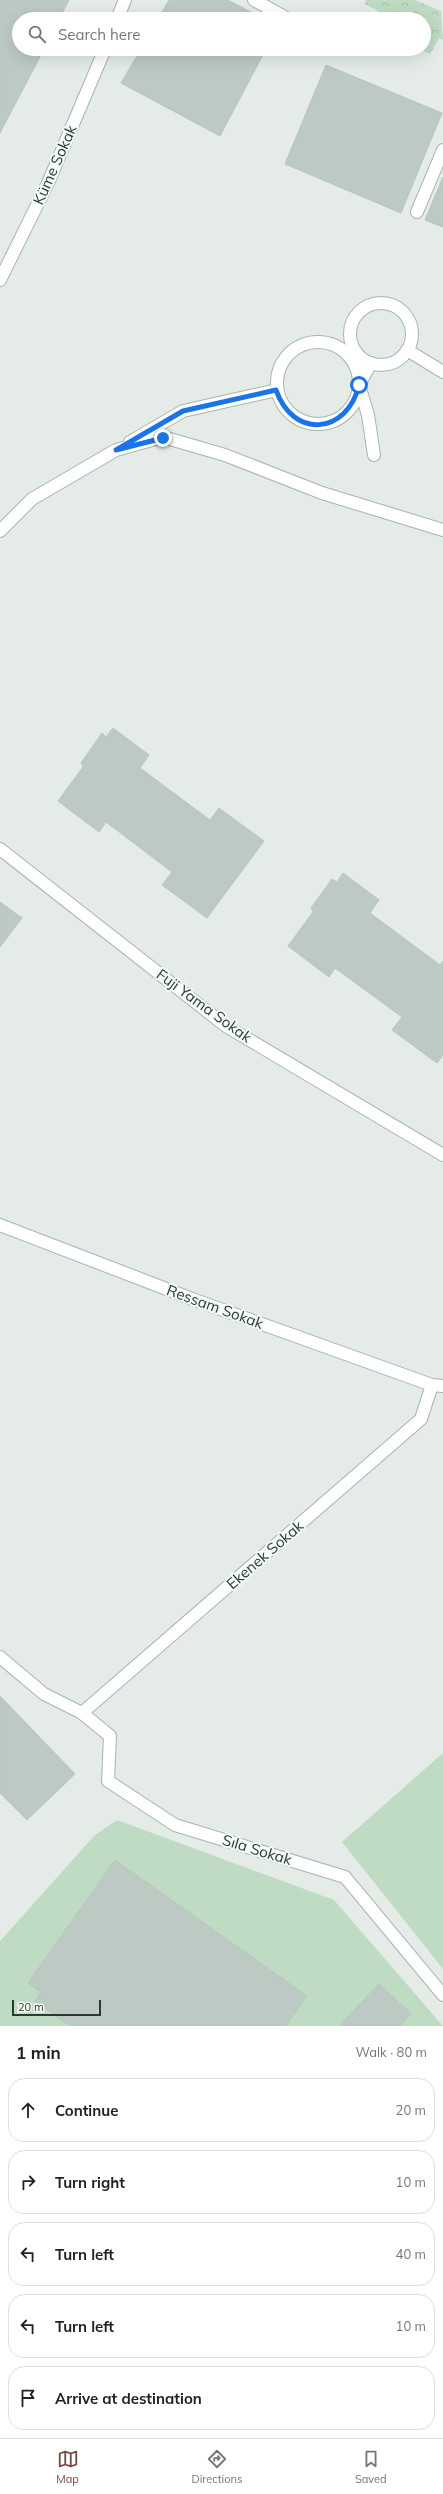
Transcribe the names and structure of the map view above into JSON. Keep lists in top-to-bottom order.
{
  "streets": {
    "street": [
      "Küme Sokak",
      "Fuji Yama Sokak",
      "Ressam Sokak",
      "Ekenek Sokak",
      "Sıla Sokak"
    ]
  },
  "crossings": [
    ["Ressam Sokak", "Ekenek Sokak"],
    ["Ekenek Sokak", "Sıla Sokak"]
  ],
  "scale_bar": "20 m",
  "page": {
    "search": "Search here",
    "scale": "20 m",
    "heading": ["1 min", "Walk · 80 m"],
    "list": [
      ["Continue", "20 m"],
      ["Turn right", "10 m"],
      ["Turn left", "40 m"],
      ["Turn left", "10 m"],
      "Arrive at destination"
    ],
    "nav": ["Map", "Directions", "Saved"]
  }
}
